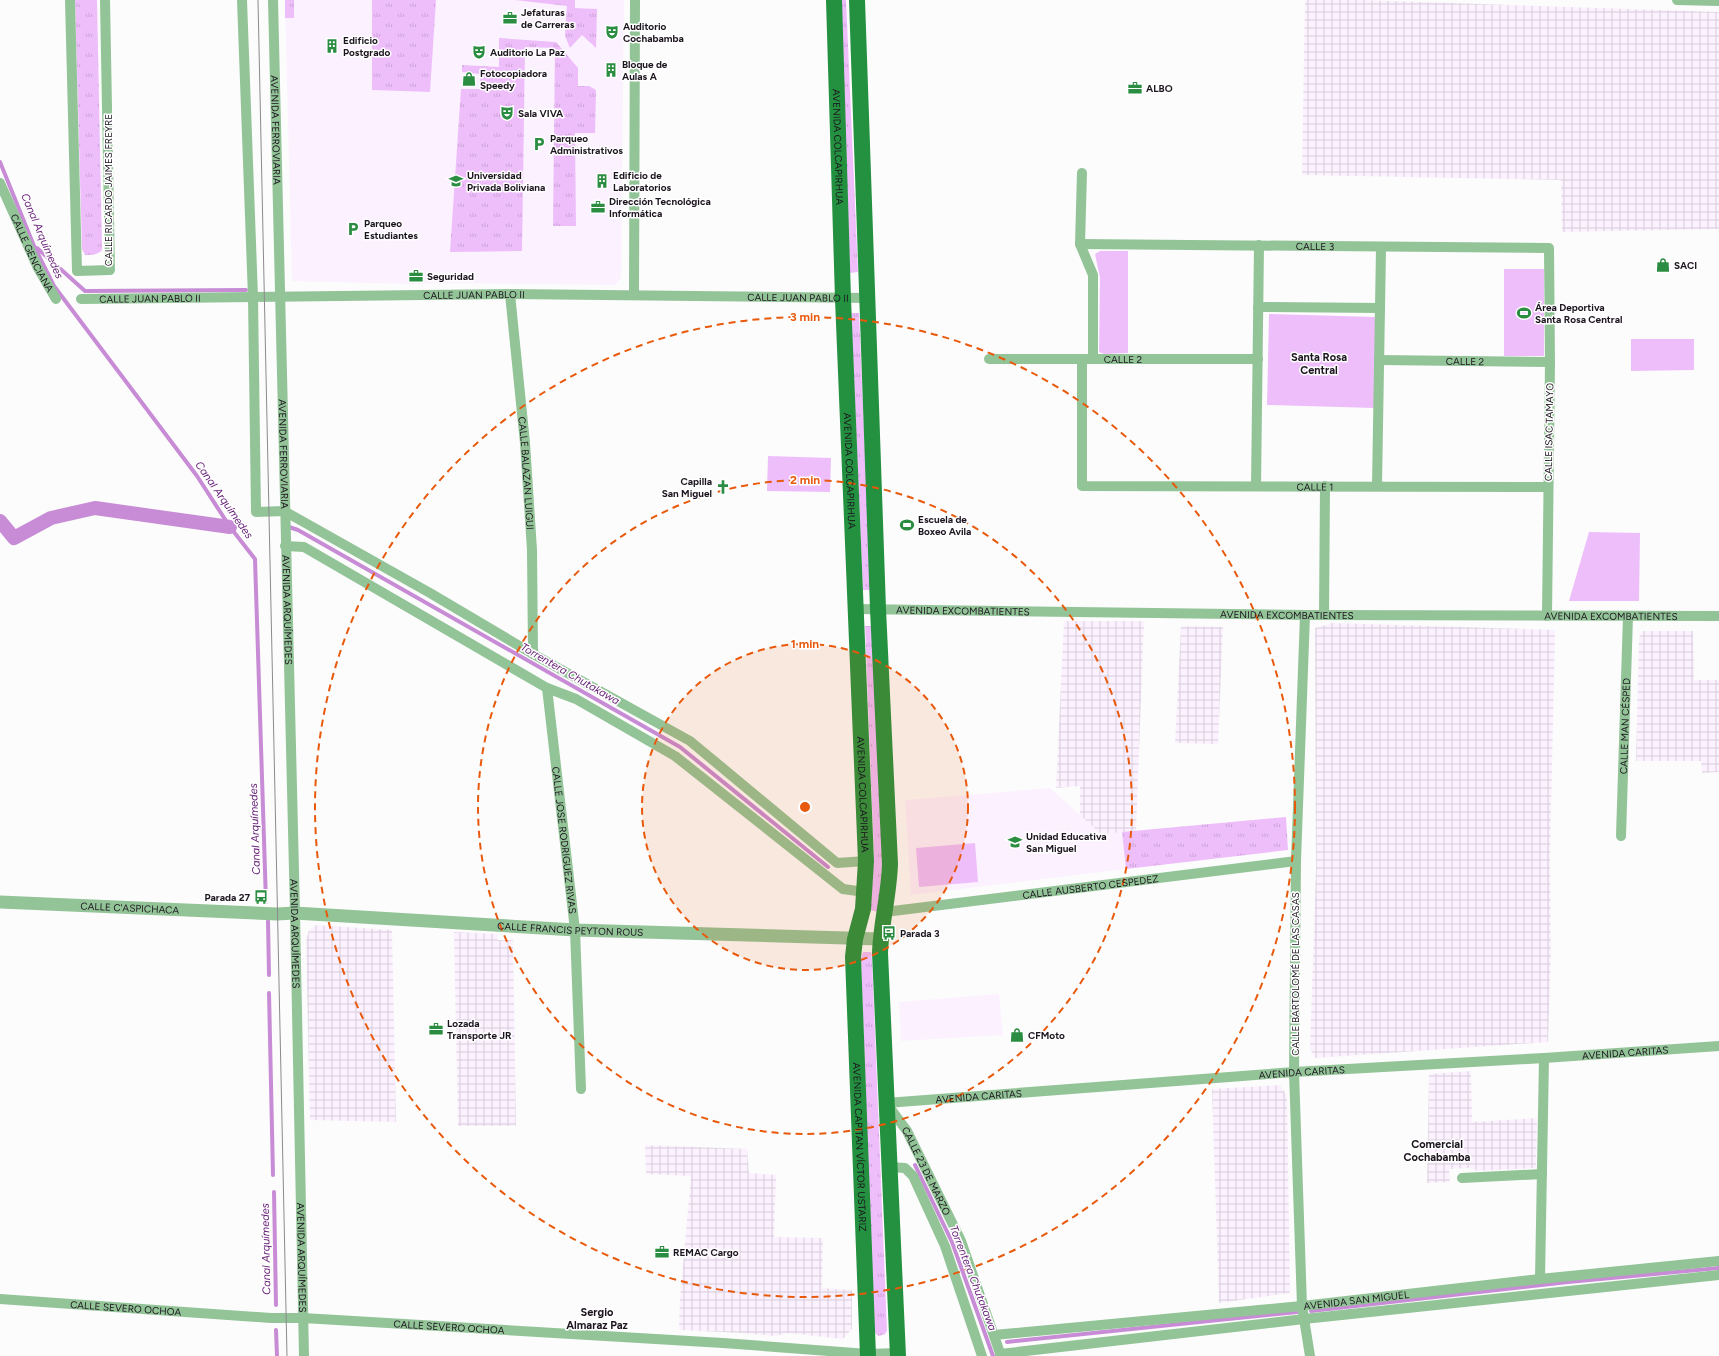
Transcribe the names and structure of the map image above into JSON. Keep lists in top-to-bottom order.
{
  "streets": {
    "main road": ["AVENIDA COLCAPIRHUA", "AVENIDA CAPITAN VÍCTOR USTARIZ"],
    "street": [
      "AVENIDA FERROVIARIA",
      "CALLE RICARDO JAIMES FREYRE",
      "CALLE 3",
      "CALLE GENCIANA",
      "CALLE JUAN PABLO II",
      "CALLE 2",
      "CALLE ISAC TAMAYO",
      "CALLE BALAZAN LUIGUI",
      "CALLE 1",
      "AVENIDA ARQUÍMEDES",
      "AVENIDA EXCOMBATIENTES",
      "CALLE MAN CÉSPED",
      "CALLE JOSE RODRIGUEZ RIVAS",
      "CALLE AUSBERTO CESPEDEZ",
      "CALLE C'ASPICHACA",
      "CALLE FRANCIS PEYTON ROUS",
      "CALLE BARTOLOMÉ DE LAS CASAS",
      "AVENIDA CARITAS",
      "CALLE 23 DE MARZO",
      "AVENIDA SAN MIGUEL",
      "CALLE SEVERO OCHOA"
    ]
  },
  "crossings": [
    ["AVENIDA FERROVIARIA", "CALLE JUAN PABLO II"],
    ["AVENIDA FERROVIARIA", "AVENIDA ARQUÍMEDES"],
    ["AVENIDA COLCAPIRHUA", "CALLE JUAN PABLO II"],
    ["AVENIDA COLCAPIRHUA", "AVENIDA EXCOMBATIENTES"],
    ["AVENIDA COLCAPIRHUA", "CALLE FRANCIS PEYTON ROUS"],
    ["AVENIDA COLCAPIRHUA", "AVENIDA CAPITAN VÍCTOR USTARIZ"],
    ["CALLE 3", "CALLE ISAC TAMAYO"],
    ["CALLE JUAN PABLO II", "CALLE BALAZAN LUIGUI"],
    ["CALLE 2", "CALLE ISAC TAMAYO"],
    ["CALLE 2", "CALLE 1"],
    ["CALLE ISAC TAMAYO", "CALLE 1"],
    ["CALLE ISAC TAMAYO", "AVENIDA EXCOMBATIENTES"],
    ["AVENIDA ARQUÍMEDES", "CALLE FRANCIS PEYTON ROUS"],
    ["AVENIDA ARQUÍMEDES", "CALLE SEVERO OCHOA"],
    ["AVENIDA EXCOMBATIENTES", "CALLE MAN CÉSPED"],
    ["AVENIDA EXCOMBATIENTES", "CALLE BARTOLOMÉ DE LAS CASAS"],
    ["CALLE JOSE RODRIGUEZ RIVAS", "CALLE FRANCIS PEYTON ROUS"],
    ["CALLE AUSBERTO CESPEDEZ", "CALLE BARTOLOMÉ DE LAS CASAS"],
    ["CALLE C'ASPICHACA", "CALLE FRANCIS PEYTON ROUS"],
    ["CALLE FRANCIS PEYTON ROUS", "AVENIDA CAPITAN VÍCTOR USTARIZ"],
    ["CALLE BARTOLOMÉ DE LAS CASAS", "AVENIDA CARITAS"],
    ["CALLE BARTOLOMÉ DE LAS CASAS", "AVENIDA SAN MIGUEL"],
    ["AVENIDA CARITAS", "CALLE 23 DE MARZO"],
    ["AVENIDA CAPITAN VÍCTOR USTARIZ", "CALLE SEVERO OCHOA"],
    ["CALLE 23 DE MARZO", "AVENIDA SAN MIGUEL"]
  ],
  "districts": ["Santa Rosa Central", "Comercial Cochabamba", "Sergio Almaraz Paz"],
  "water": ["Canal Arquímedes", "Torrentera Chutakawa"],
  "places": {
    "office": [
      "Jefaturas de Carreras",
      "ALBO",
      "Dirección Tecnológica Informática",
      "Seguridad",
      "Lozada Transporte JR",
      "REMAC Cargo"
    ],
    "theatre": ["Auditorio Cochabamba", "Auditorio La Paz", "Sala VIVA"],
    "building": ["Edificio Postgrado", "Bloque de Aulas A", "Edificio de Laboratorios"],
    "shop": ["Fotocopiadora Speedy", "SACI", "CFMoto"],
    "parking": ["Parqueo Administrativos", "Parqueo Estudiantes"],
    "school or university": ["Universidad Privada Boliviana", "Unidad Educativa San Miguel"],
    "sports": ["Área Deportiva Santa Rosa Central", "Escuela de Boxeo Avila"],
    "church": ["Capilla San Miguel"],
    "bus stop": ["Parada 27", "Parada 3"]
  },
  "rings": ["3 min", "2 min", "1 min"]
}
